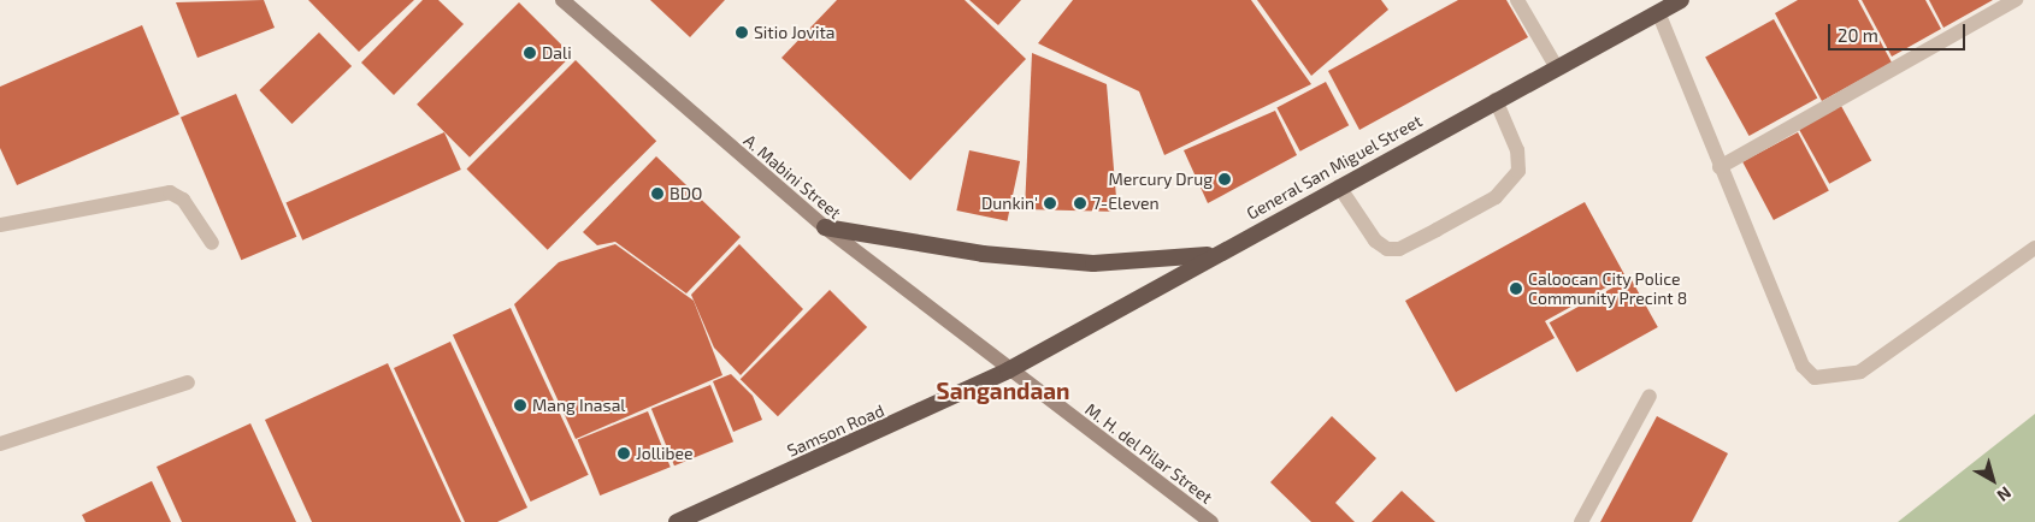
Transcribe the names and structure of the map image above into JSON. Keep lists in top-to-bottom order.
{
  "streets": {
    "highway": ["General San Miguel Street", "Samson Road"],
    "main road": ["A. Mabini Street", "M. H. del Pilar Street"]
  },
  "crossings": [
    ["General San Miguel Street", "A. Mabini Street"],
    ["General San Miguel Street", "Samson Road"],
    ["General San Miguel Street", "M. H. del Pilar Street"],
    ["A. Mabini Street", "Samson Road"],
    ["A. Mabini Street", "M. H. del Pilar Street"],
    ["Samson Road", "M. H. del Pilar Street"]
  ],
  "districts": ["Sangandaan"],
  "places": [
    "Sitio Jovita",
    "Dali",
    "Mercury Drug",
    "BDO",
    "Dunkin'",
    "7-Eleven",
    "Caloocan City Police Community Precint 8",
    "Mang Inasal",
    "Jollibee"
  ],
  "scale_bar": "20 m",
  "north": "bottom right"
}
